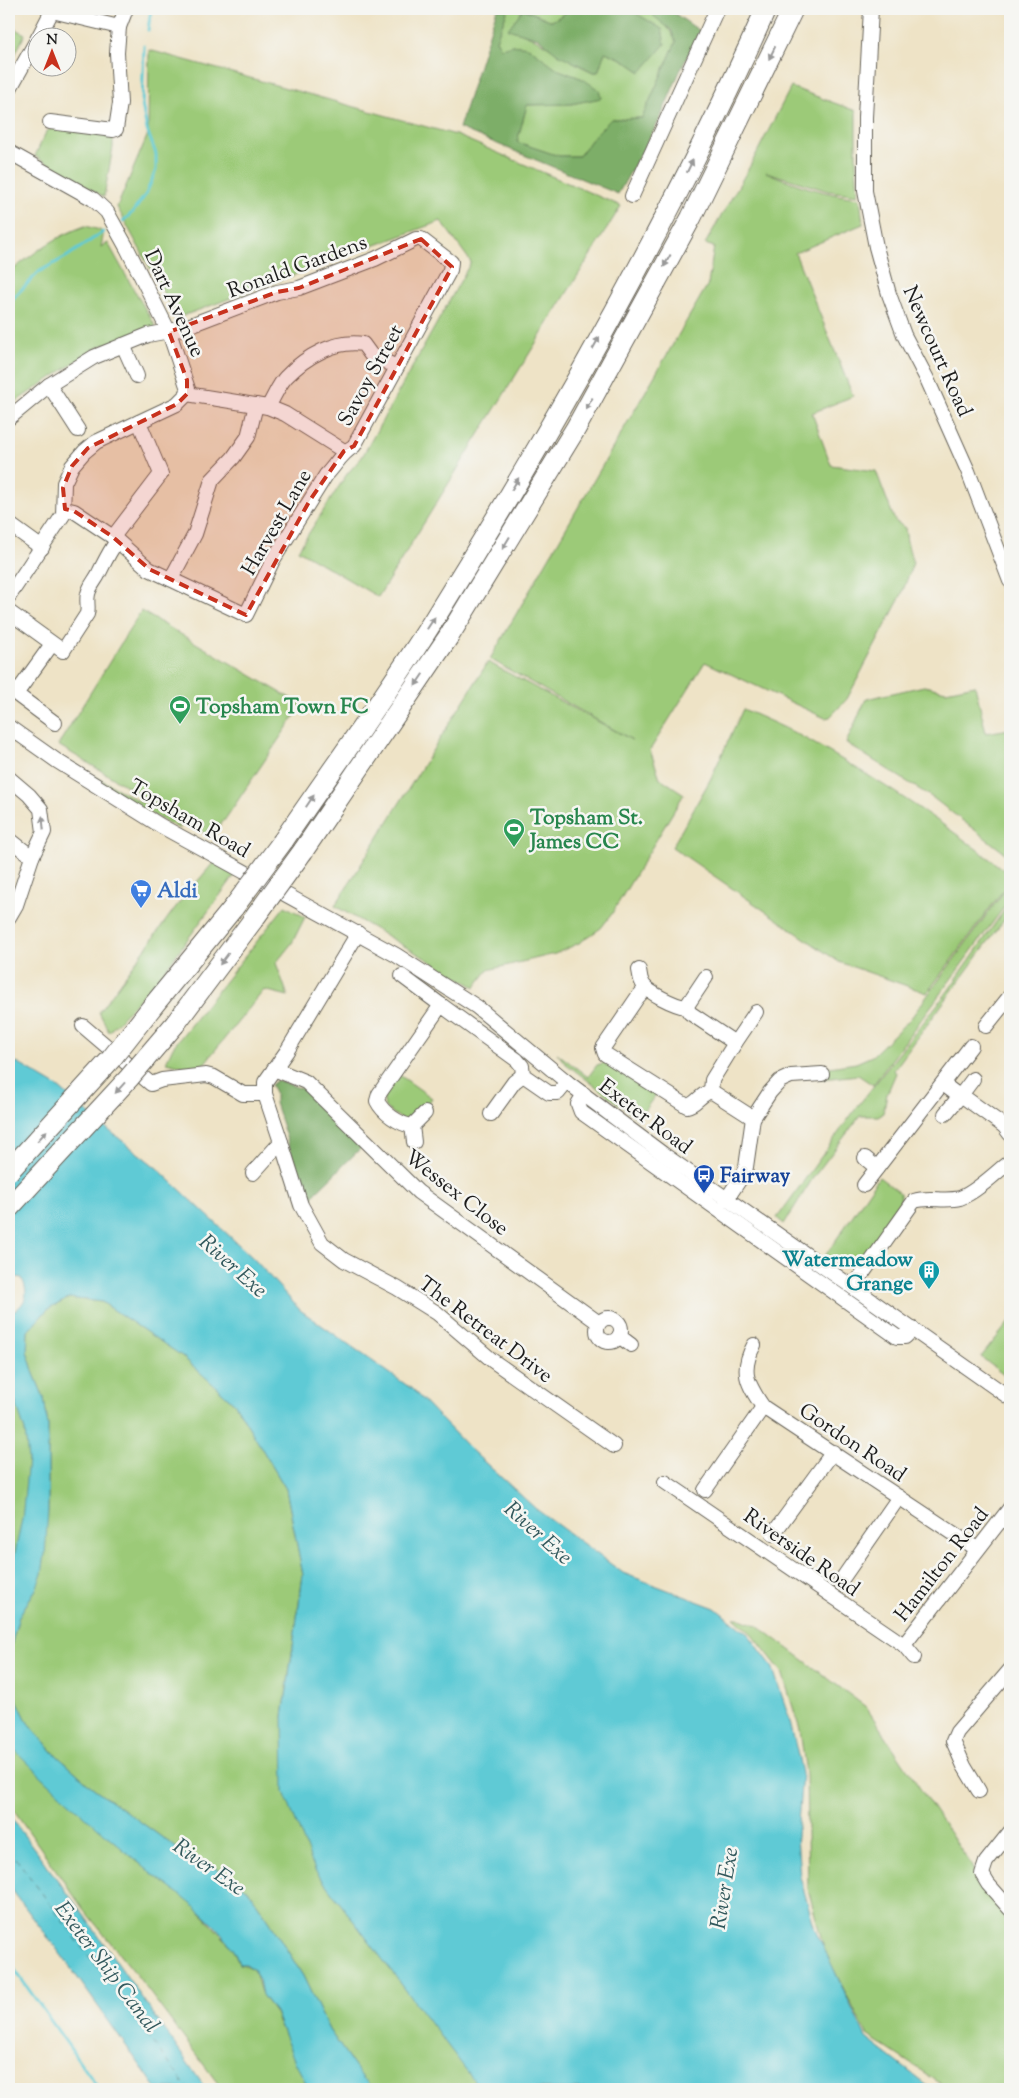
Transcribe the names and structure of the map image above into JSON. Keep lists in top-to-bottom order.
{
  "streets": {
    "street": [
      "Ronald Gardens",
      "Dart Avenue",
      "Newcourt Road",
      "Savoy Street",
      "Harvest Lane",
      "Topsham Road",
      "Exeter Road",
      "Wessex Close",
      "The Retreat Drive",
      "Gordon Road",
      "Riverside Road",
      "Hamilton Road"
    ]
  },
  "crossings": [
    ["Ronald Gardens", "Dart Avenue"],
    ["Ronald Gardens", "Savoy Street"],
    ["Dart Avenue", "Savoy Street"],
    ["Savoy Street", "Harvest Lane"],
    ["Topsham Road", "Exeter Road"],
    ["Gordon Road", "Hamilton Road"],
    ["Riverside Road", "Hamilton Road"]
  ],
  "water": ["River Exe", "Exeter Ship Canal"],
  "places": {
    "sports": ["Topsham Town FC", "Topsham St. James CC"],
    "supermarket": ["Aldi"],
    "bus stop": ["Fairway"],
    "building": ["Watermeadow Grange"]
  },
  "north": "top"
}
